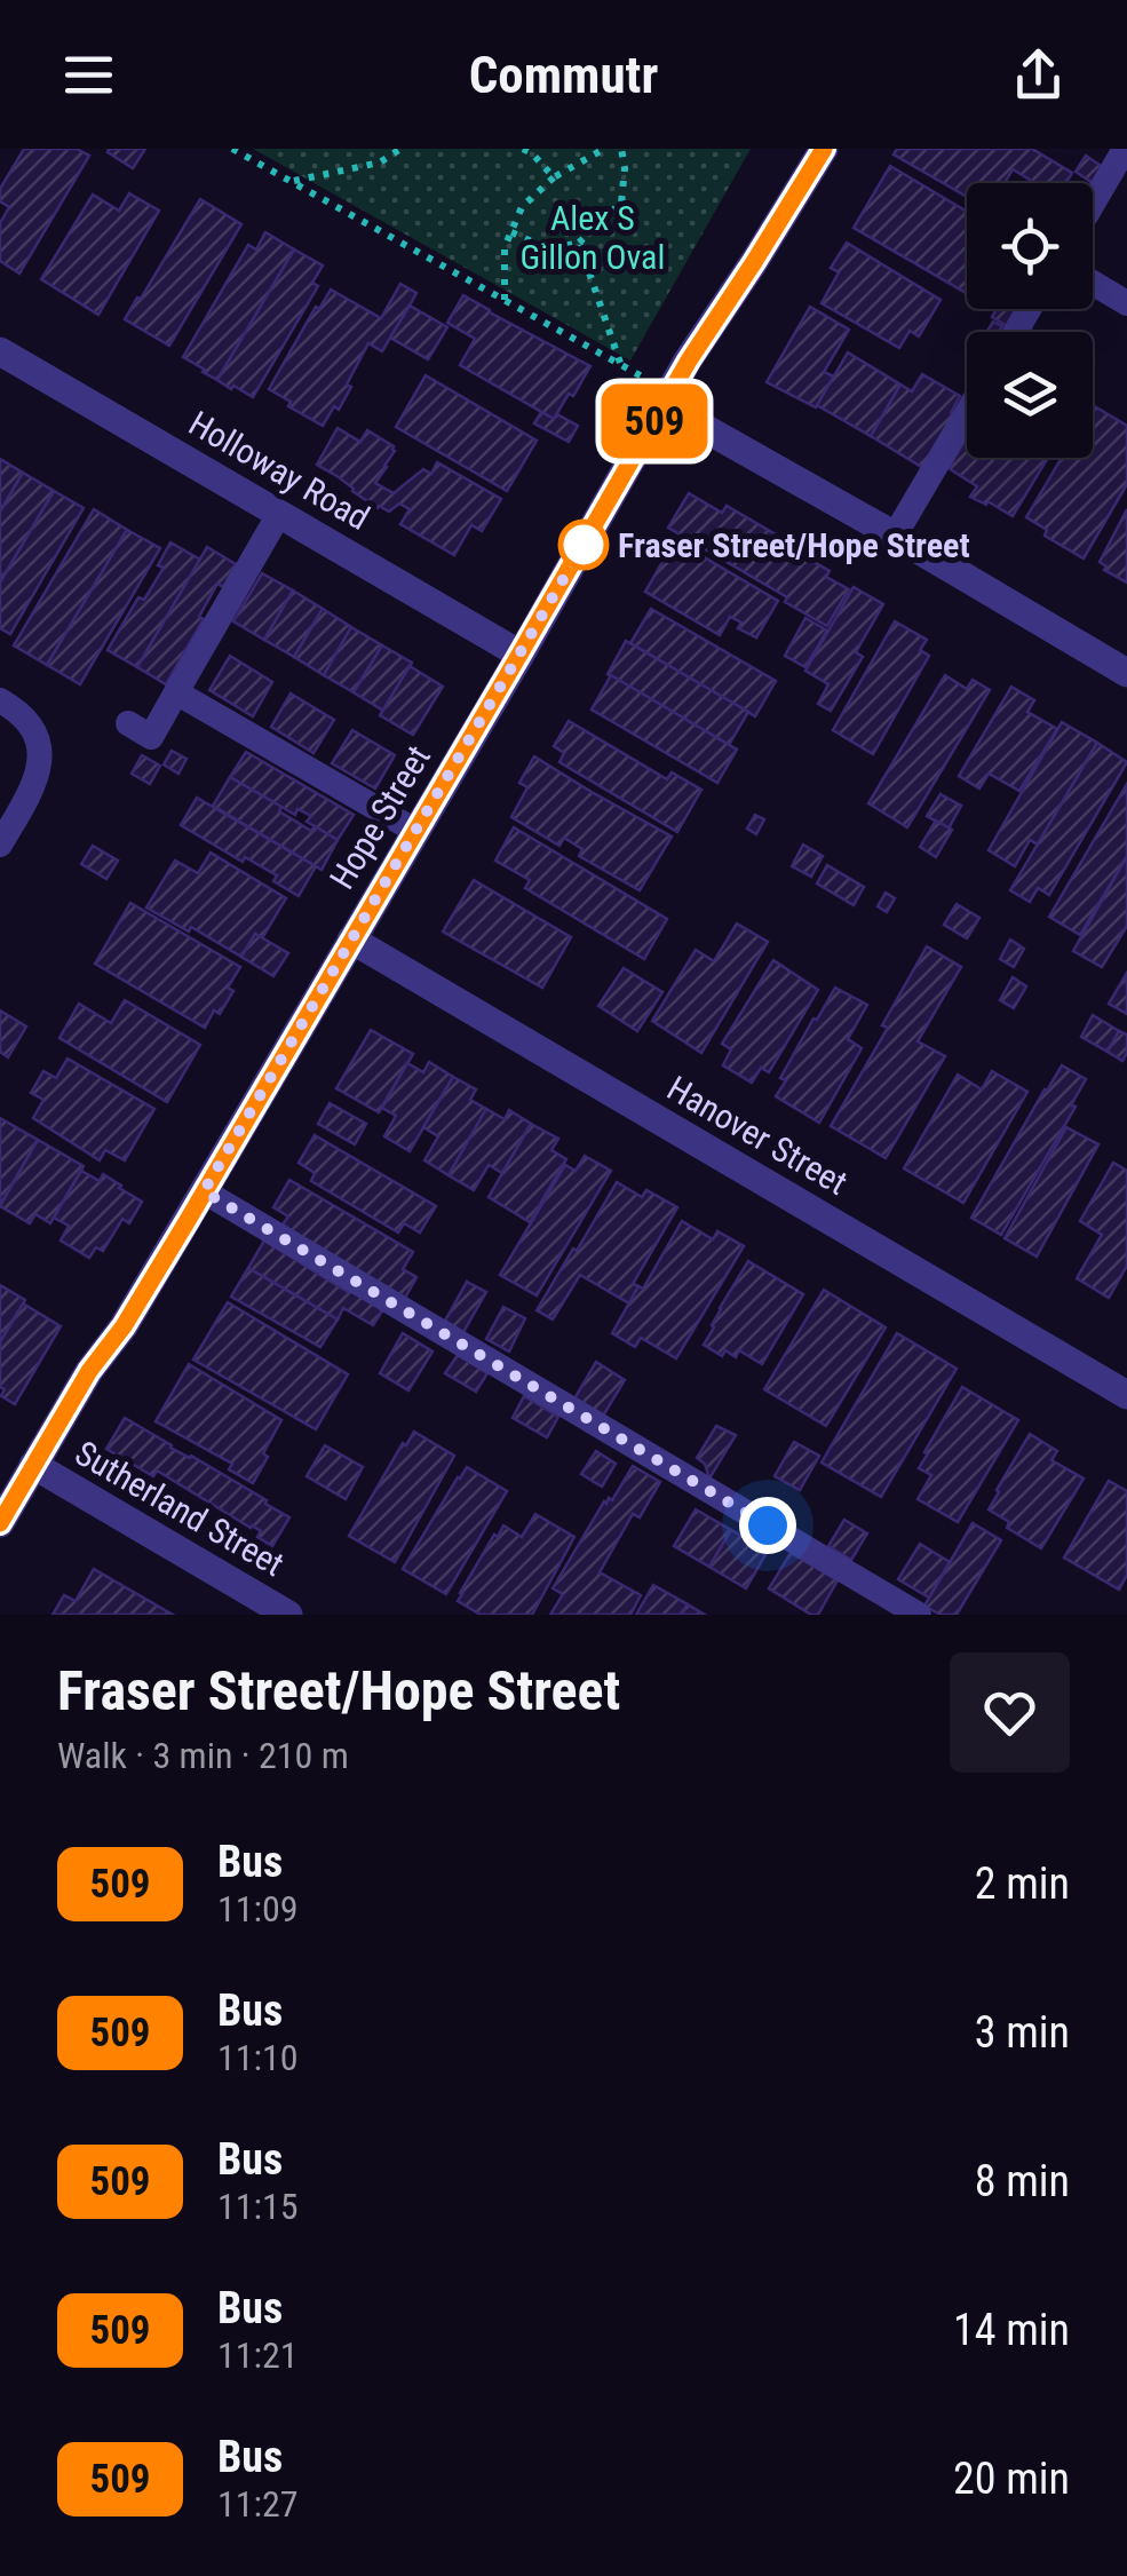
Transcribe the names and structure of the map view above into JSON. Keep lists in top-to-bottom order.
{
  "streets": {
    "street": [
      "Holloway Road",
      "Hope Street",
      "Hanover Street",
      "Sutherland Street"
    ]
  },
  "crossings": [
    ["Holloway Road", "Hope Street"],
    ["Hope Street", "Hanover Street"],
    ["Hope Street", "Sutherland Street"]
  ],
  "parks": ["Alex S Gillon Oval"],
  "places": ["Fraser Street/Hope Street"],
  "lines": ["bus line 509"],
  "page": {
    "header": "Commutr",
    "on_map": "509",
    "heading": ["Fraser Street/Hope Street", "Walk · 3 min · 210 m"],
    "list": [
      {
        "mark": "509",
        "name": "Bus",
        "note": "11:09",
        "value": "2 min"
      },
      {
        "mark": "509",
        "name": "Bus",
        "note": "11:10",
        "value": "3 min"
      },
      {
        "mark": "509",
        "name": "Bus",
        "note": "11:15",
        "value": "8 min"
      },
      {
        "mark": "509",
        "name": "Bus",
        "note": "11:21",
        "value": "14 min"
      },
      {
        "mark": "509",
        "name": "Bus",
        "note": "11:27",
        "value": "20 min"
      }
    ]
  }
}
